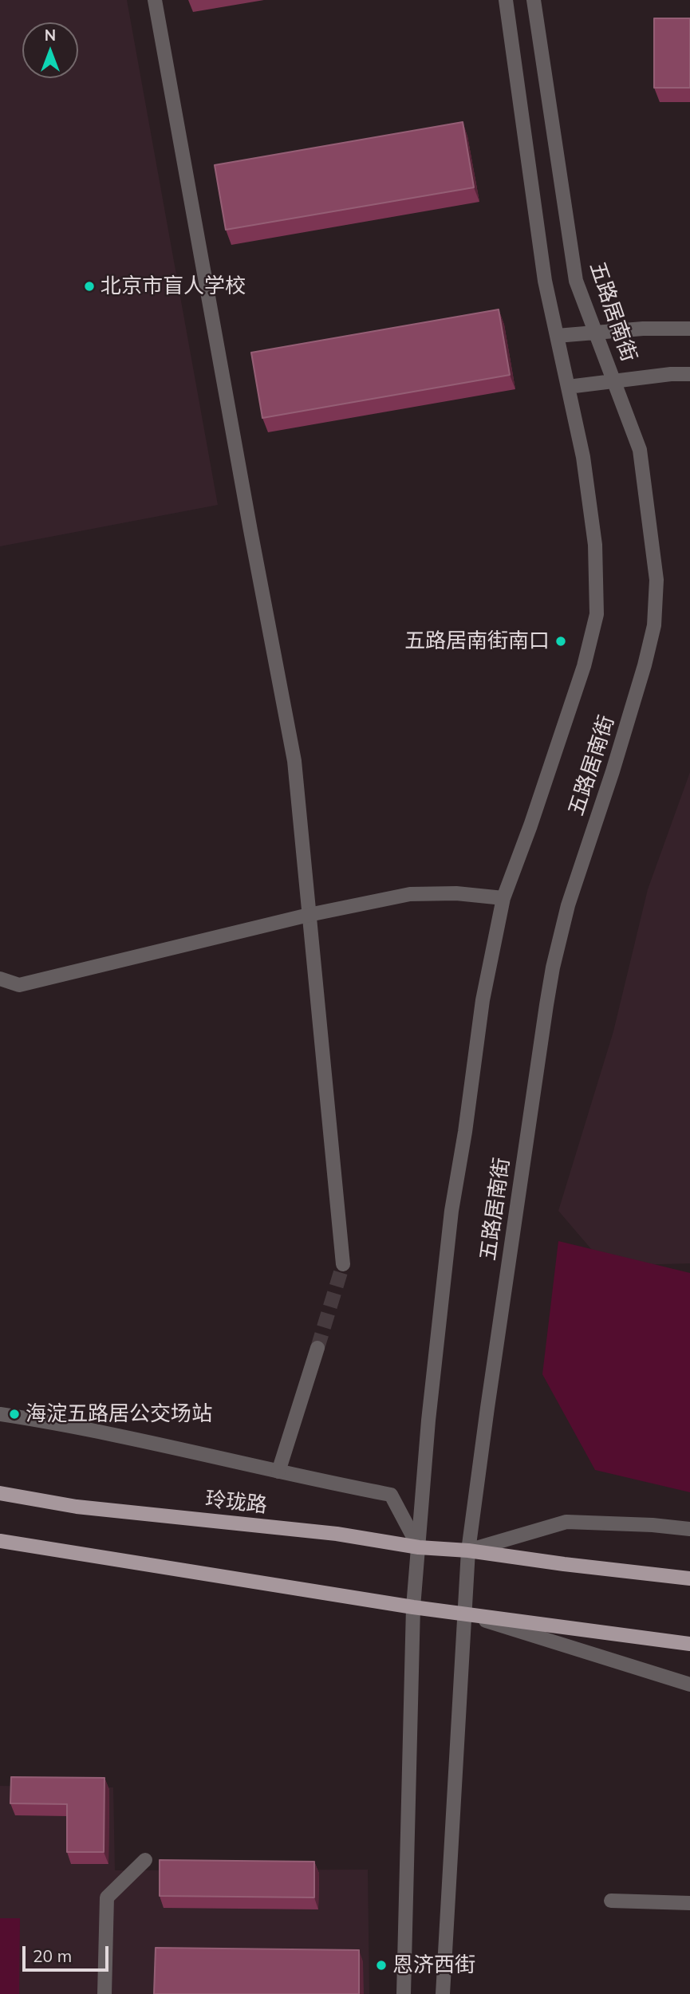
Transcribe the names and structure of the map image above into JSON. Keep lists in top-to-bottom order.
{
  "streets": {
    "main road": ["玲珑路"],
    "street": ["五路居南街"]
  },
  "crossings": [
    ["五路居南街", "玲珑路"]
  ],
  "places": [
    "北京市盲人学校",
    "五路居南街南口",
    "海淀五路居公交场站",
    "恩济西街"
  ],
  "scale_bar": "20 m",
  "north": "top"
}
